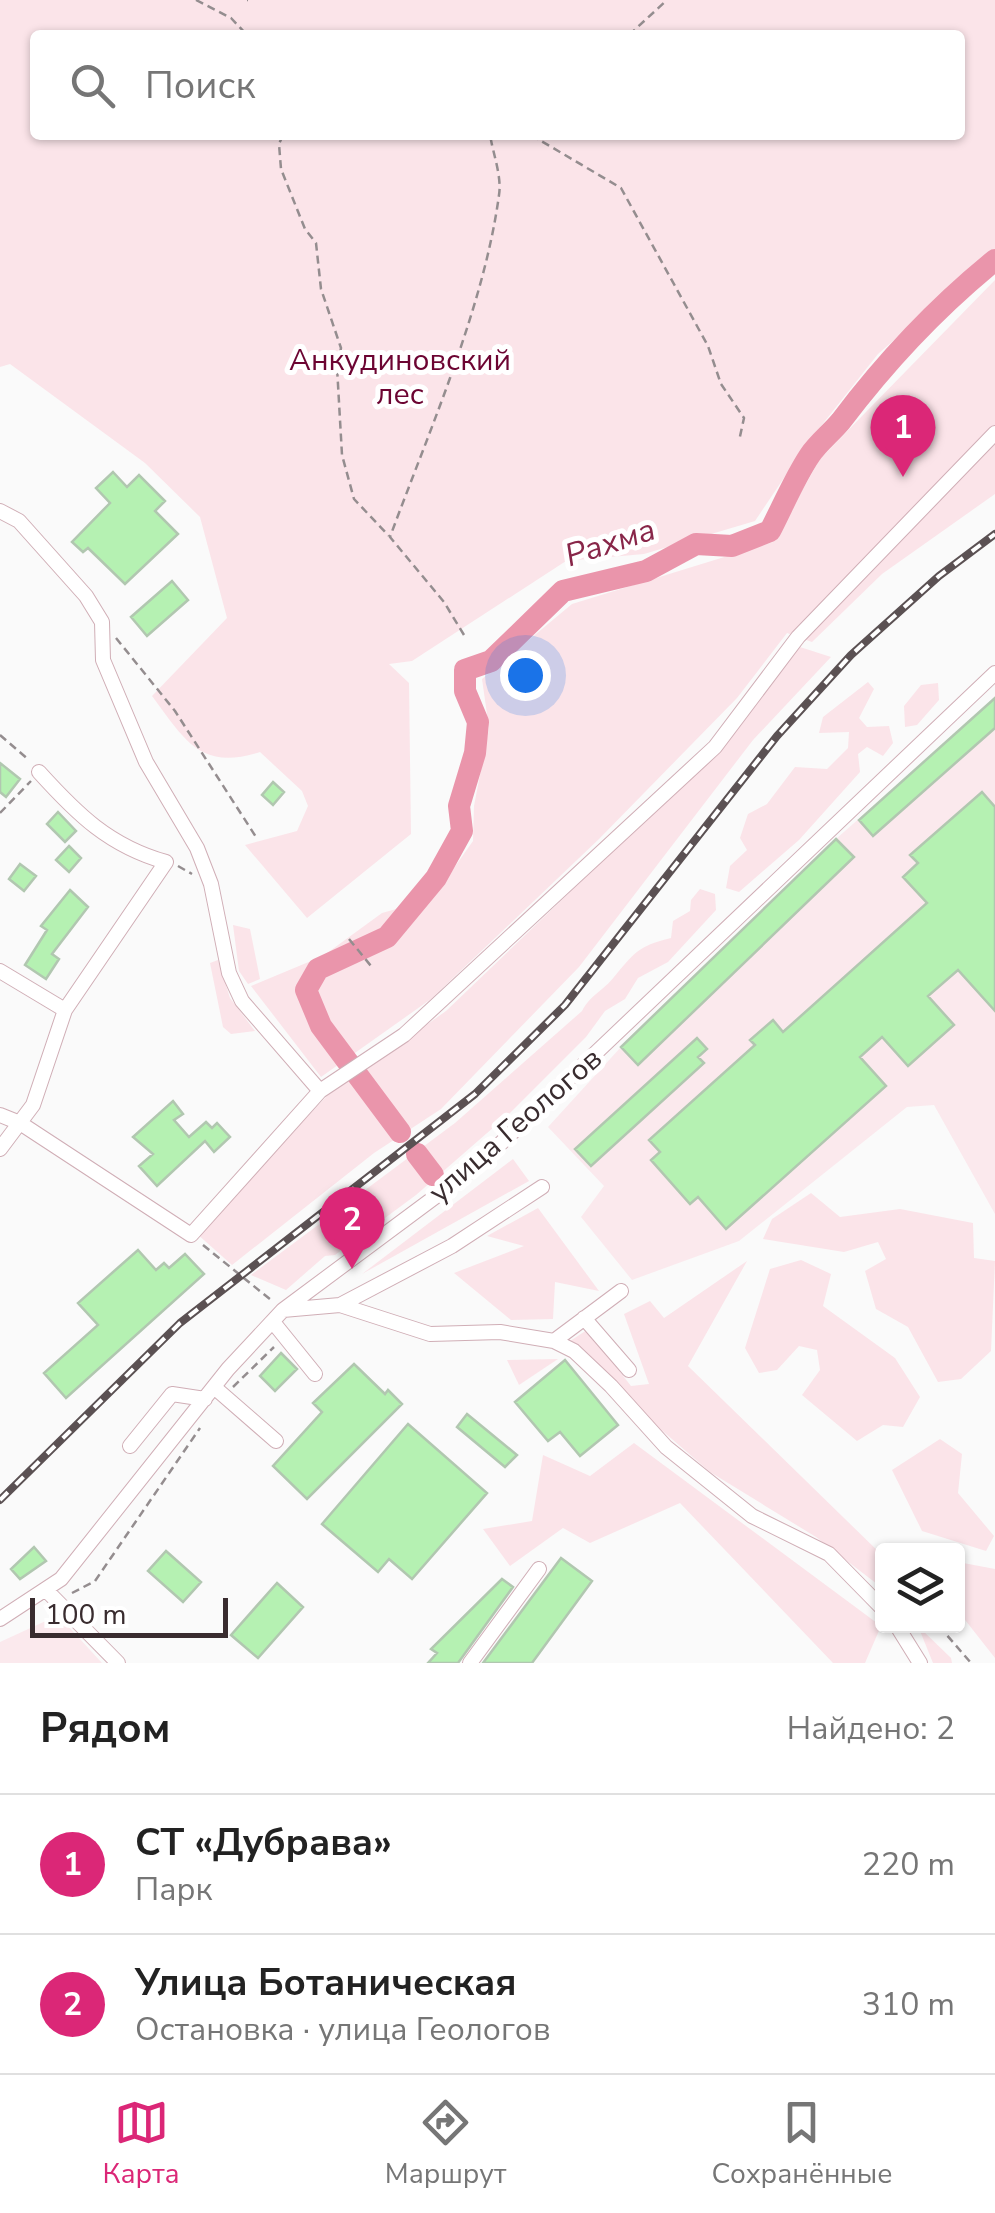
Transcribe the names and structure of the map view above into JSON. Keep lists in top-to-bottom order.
{
  "streets": {
    "street": ["улица Геологов"]
  },
  "water": ["Рахма"],
  "parks": ["Анкудиновский лес"],
  "scale_bar": "100 m",
  "page": {
    "search": "Поиск",
    "pins": ["1", "2"],
    "scale": "100 m",
    "heading": ["Рядом", "Найдено: 2"],
    "list": [
      {
        "mark": "1",
        "name": "СТ «Дубрава»",
        "note": "Парк",
        "value": "220 m"
      },
      {
        "mark": "2",
        "name": "Улица Ботаническая",
        "note": "Остановка · улица Геологов",
        "value": "310 m"
      }
    ],
    "nav": ["Карта", "Маршрут", "Сохранённые"]
  }
}
